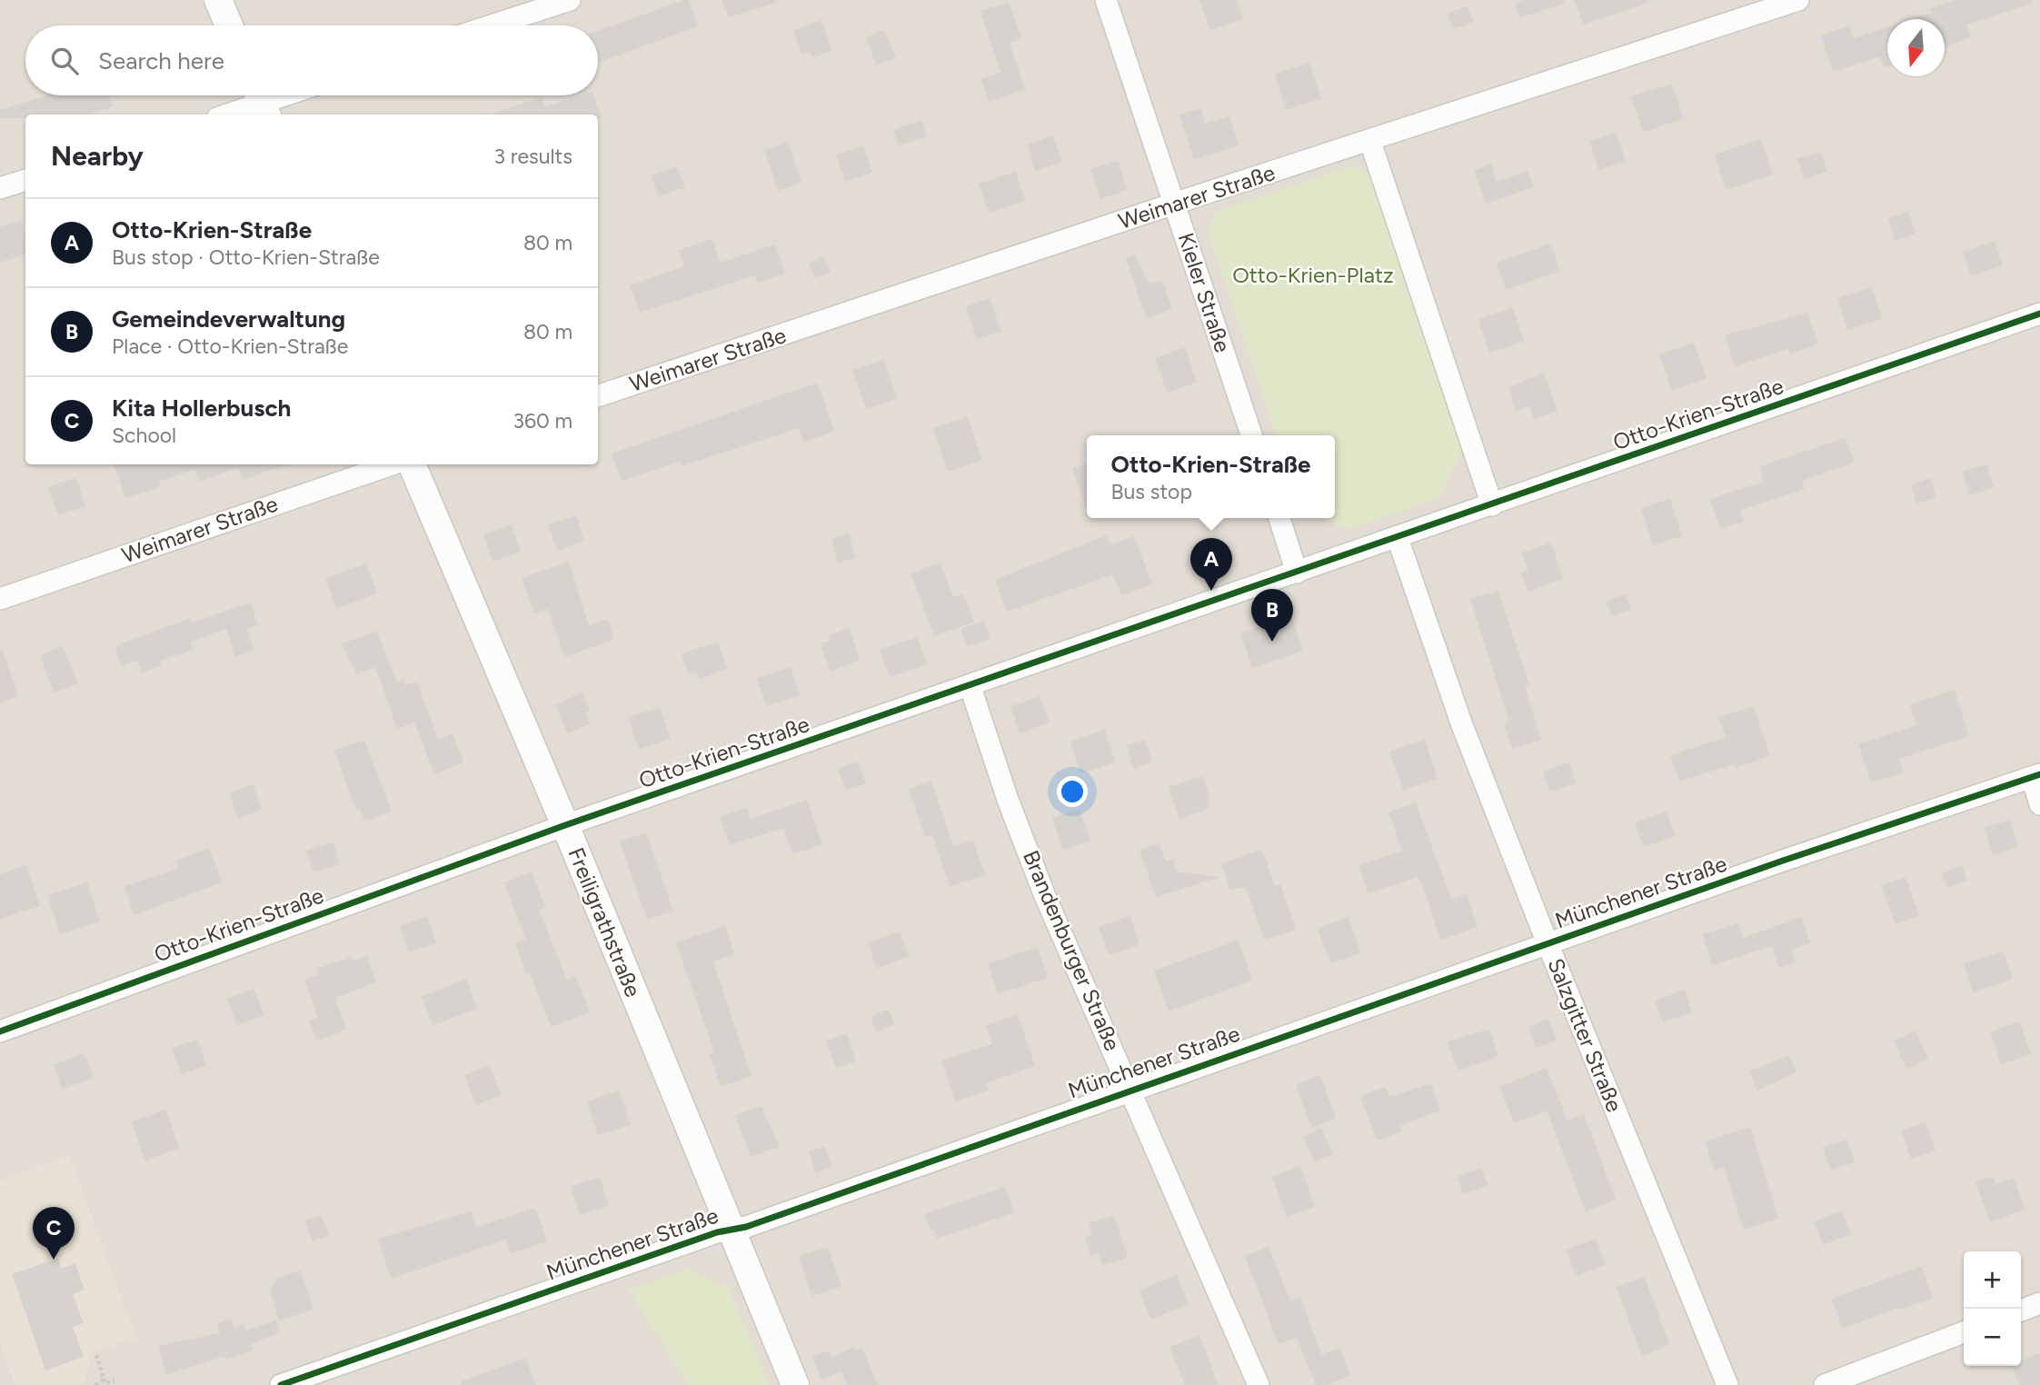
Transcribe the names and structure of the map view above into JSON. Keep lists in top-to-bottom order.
{
  "streets": {
    "street": [
      "Weimarer Straße",
      "Kieler Straße",
      "Otto-Krien-Straße",
      "Münchener Straße",
      "Freiligrathstraße",
      "Brandenburger Straße",
      "Salzgitter Straße"
    ]
  },
  "crossings": [
    ["Weimarer Straße", "Kieler Straße"],
    ["Otto-Krien-Straße", "Freiligrathstraße"],
    ["Otto-Krien-Straße", "Brandenburger Straße"],
    ["Otto-Krien-Straße", "Salzgitter Straße"],
    ["Münchener Straße", "Freiligrathstraße"],
    ["Münchener Straße", "Brandenburger Straße"],
    ["Münchener Straße", "Salzgitter Straße"]
  ],
  "parks": ["Otto-Krien-Platz"],
  "north": "bottom",
  "page": {
    "search": "Search here",
    "heading": ["Nearby", "3 results"],
    "list": [
      {
        "mark": "A",
        "name": "Otto-Krien-Straße",
        "note": "Bus stop · Otto-Krien-Straße",
        "value": "80 m"
      },
      {
        "mark": "B",
        "name": "Gemeindeverwaltung",
        "note": "Place · Otto-Krien-Straße",
        "value": "80 m"
      },
      {
        "mark": "C",
        "name": "Kita Hollerbusch",
        "note": "School",
        "value": "360 m"
      }
    ],
    "popup": ["Otto-Krien-Straße", "Bus stop"],
    "pins": ["A", "B", "C"],
    "map_buttons": ["+", "−"]
  }
}
